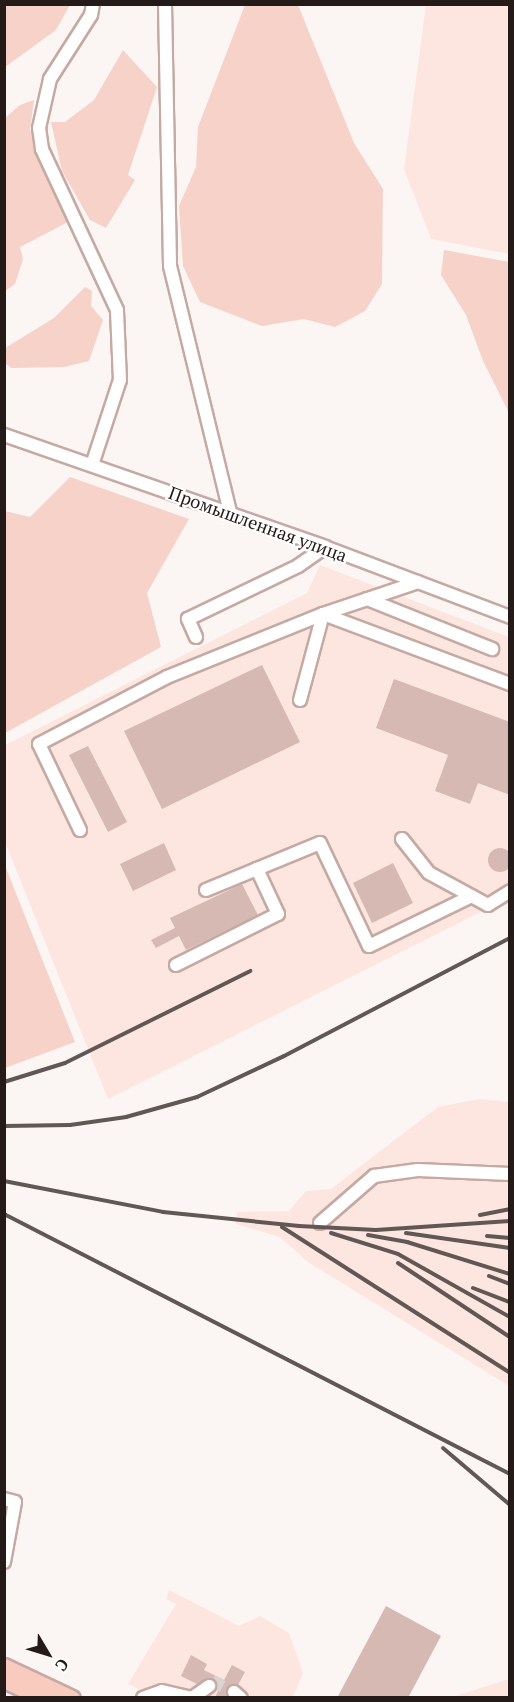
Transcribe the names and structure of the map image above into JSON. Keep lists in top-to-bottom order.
{
  "streets": {
    "street": ["Промышленная улица"]
  },
  "north": "bottom right"
}
